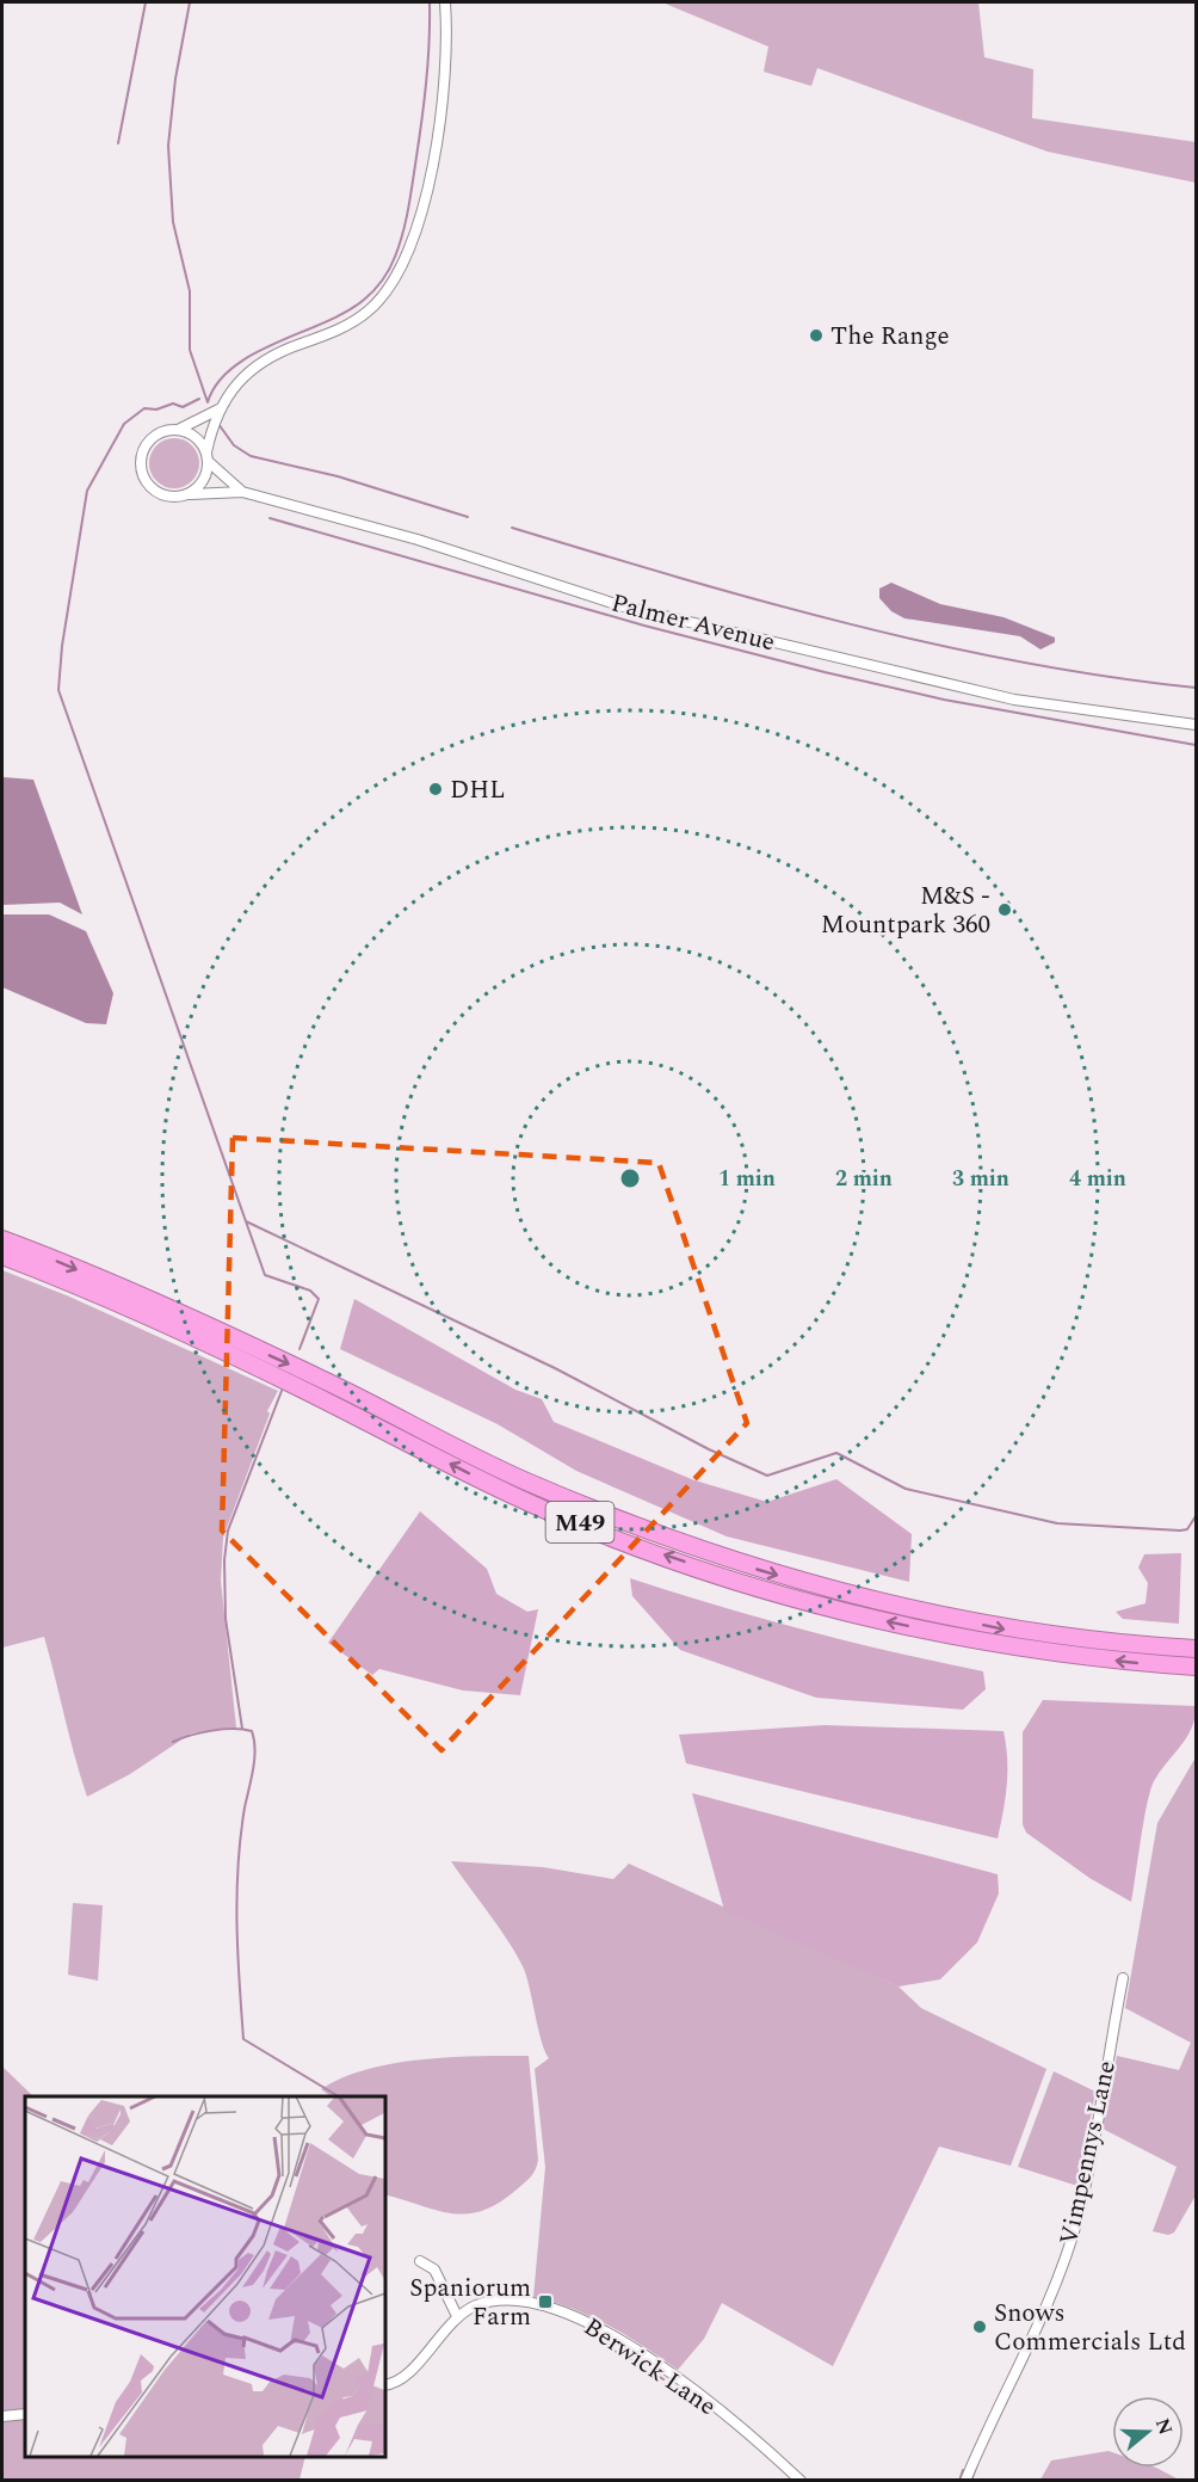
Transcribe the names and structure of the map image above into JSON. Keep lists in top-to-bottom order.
{
  "streets": {
    "highway": ["M49"],
    "street": ["Palmer Avenue", "Vimpennys Lane", "Berwick Lane"]
  },
  "places": {
    "other": [
      "The Range",
      "DHL",
      "M&S - Mountpark 360",
      "Snows Commercials Ltd"
    ],
    "transit": ["Spaniorum Farm"]
  },
  "north": "right",
  "rings": [
    "1 min",
    "2 min",
    "3 min",
    "4 min"
  ]
}
